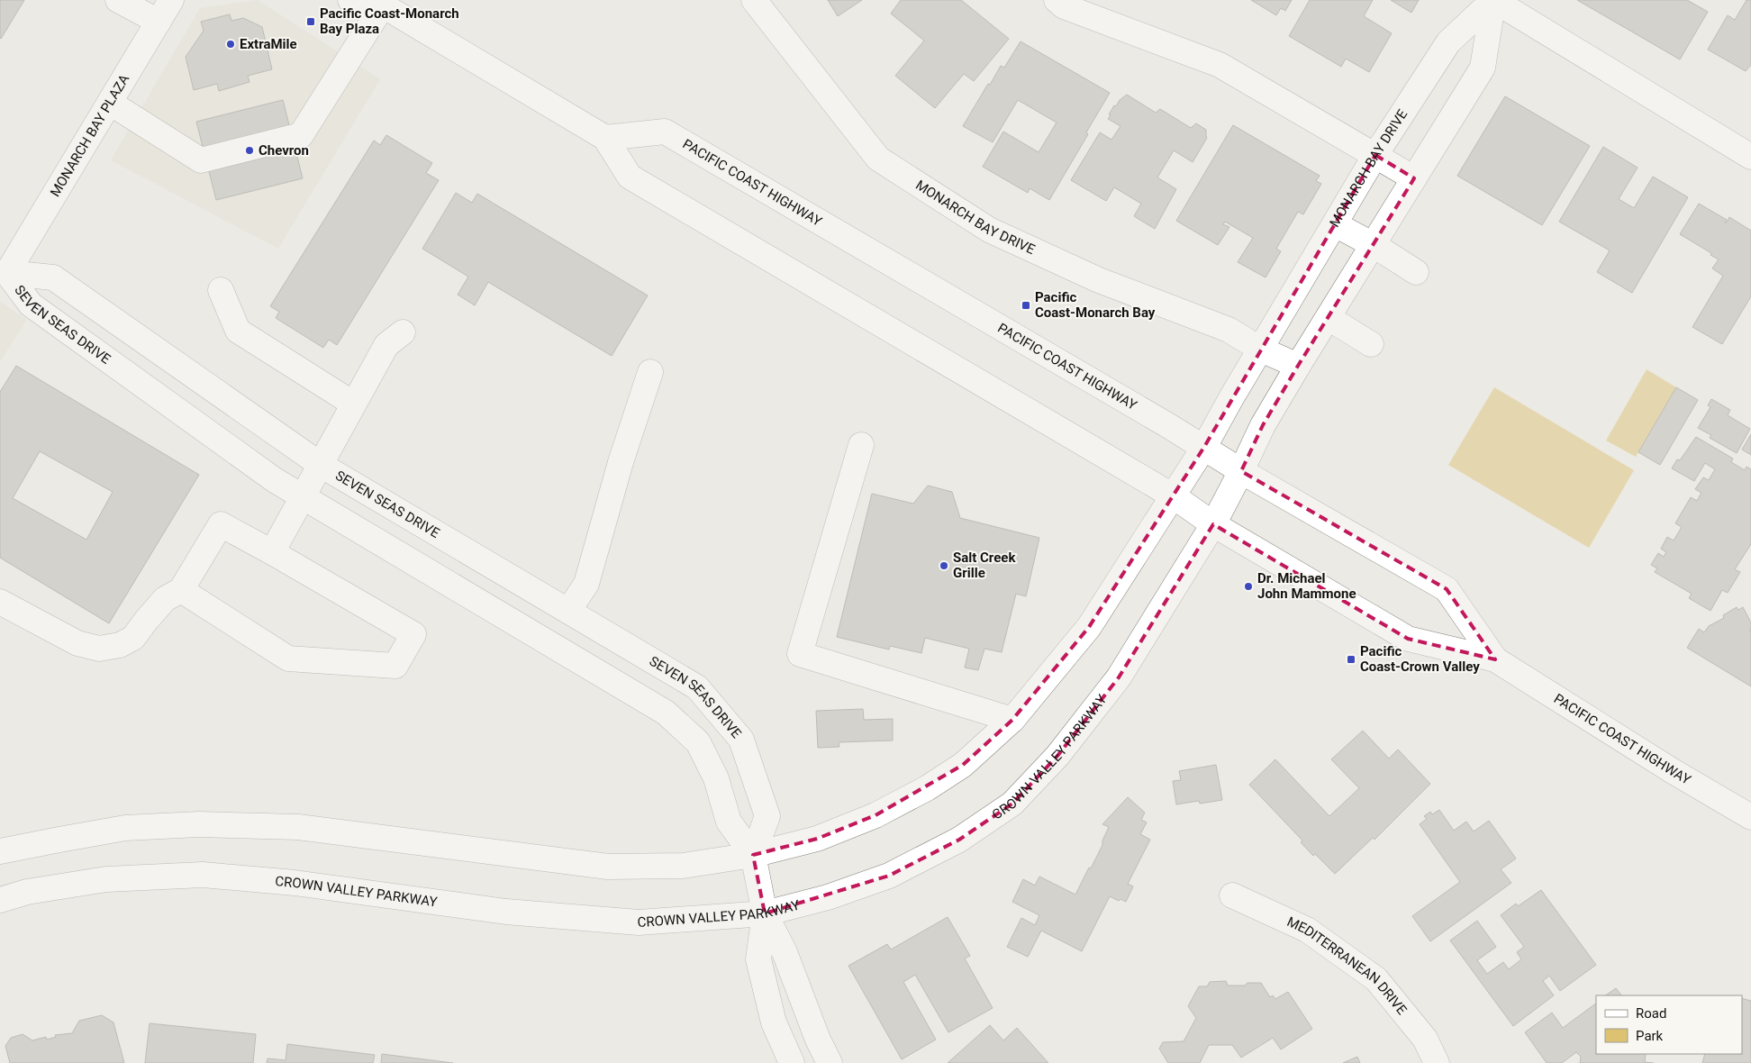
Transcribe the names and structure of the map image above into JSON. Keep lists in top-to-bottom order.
{
  "streets": {
    "main road": [
      "MONARCH BAY PLAZA",
      "MONARCH BAY DRIVE",
      "PACIFIC COAST HIGHWAY",
      "SEVEN SEAS DRIVE",
      "CROWN VALLEY PARKWAY",
      "MEDITERRANEAN DRIVE"
    ]
  },
  "crossings": [
    ["MONARCH BAY PLAZA", "SEVEN SEAS DRIVE"],
    ["MONARCH BAY DRIVE", "PACIFIC COAST HIGHWAY"],
    ["PACIFIC COAST HIGHWAY", "CROWN VALLEY PARKWAY"],
    ["SEVEN SEAS DRIVE", "CROWN VALLEY PARKWAY"]
  ],
  "places": {
    "transit": ["Pacific Coast-Monarch Bay Plaza", "Pacific Coast-Monarch Bay", "Pacific Coast-Crown Valley"],
    "other": [
      "ExtraMile",
      "Chevron",
      "Salt Creek Grille",
      "Dr. Michael John Mammone"
    ]
  },
  "legend": ["Road", "Park"]
}
